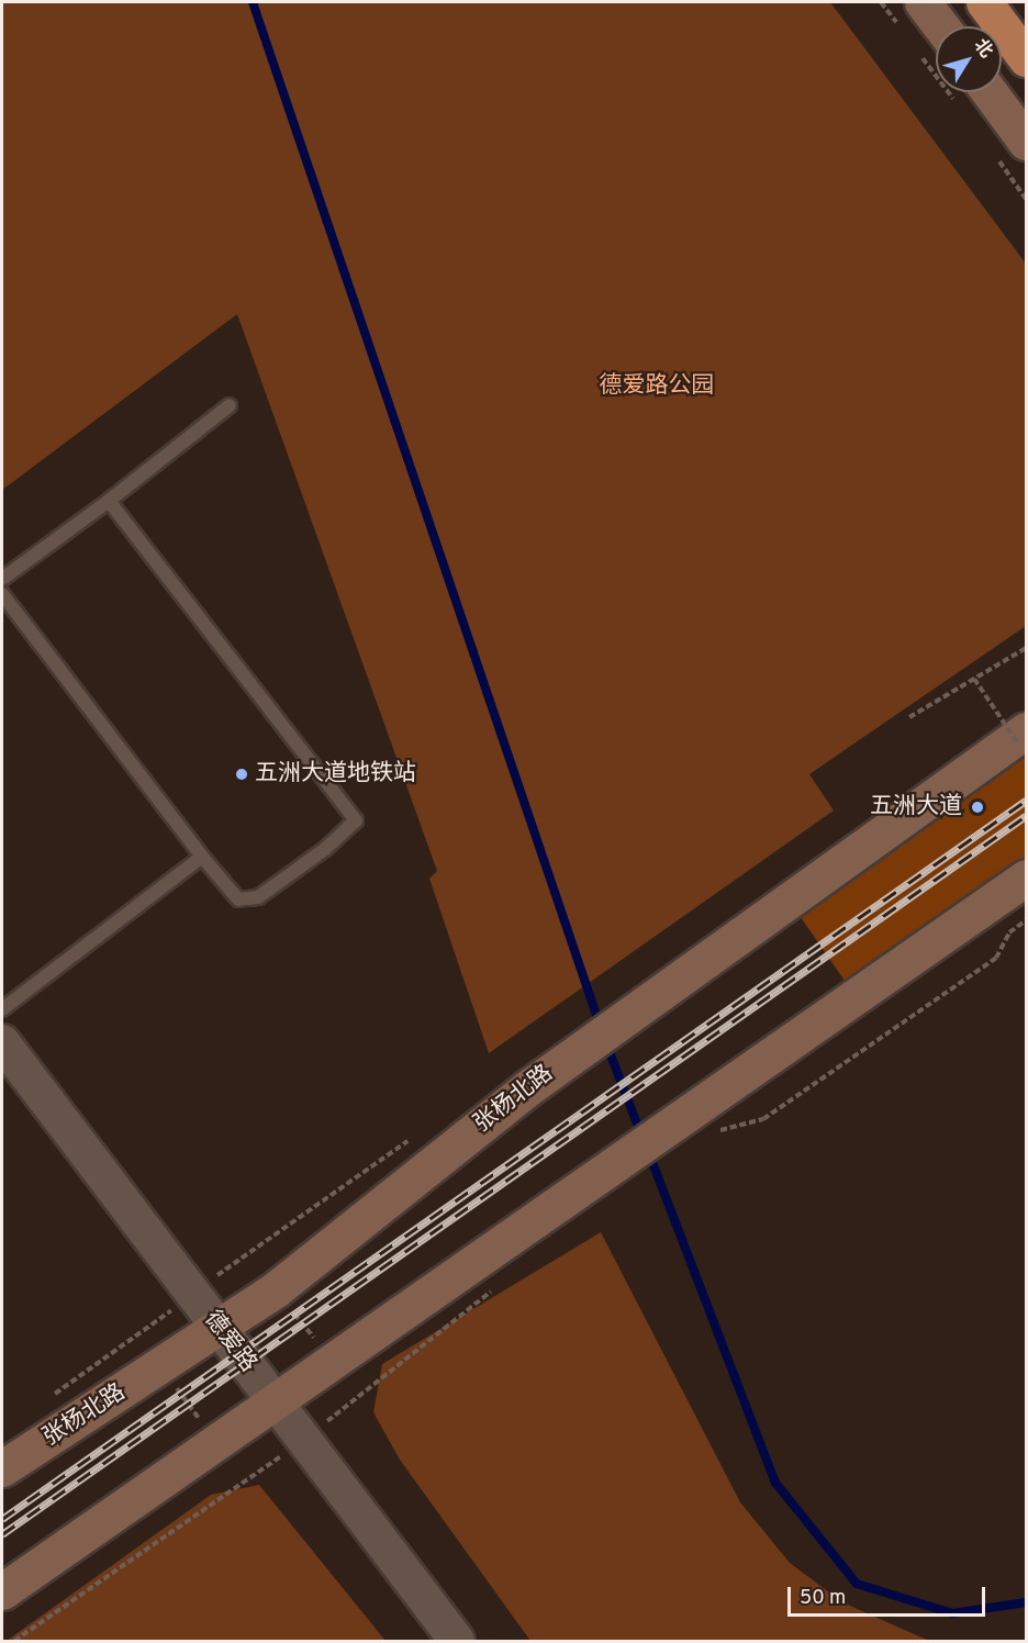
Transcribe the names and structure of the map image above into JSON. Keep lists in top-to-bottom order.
{
  "streets": {
    "main road": ["张杨北路"],
    "street": ["德爱路"]
  },
  "crossings": [
    ["张杨北路", "德爱路"]
  ],
  "parks": ["德爱路公园"],
  "places": ["五洲大道地铁站", "五洲大道"],
  "scale_bar": "50 m",
  "north": "top right"
}
